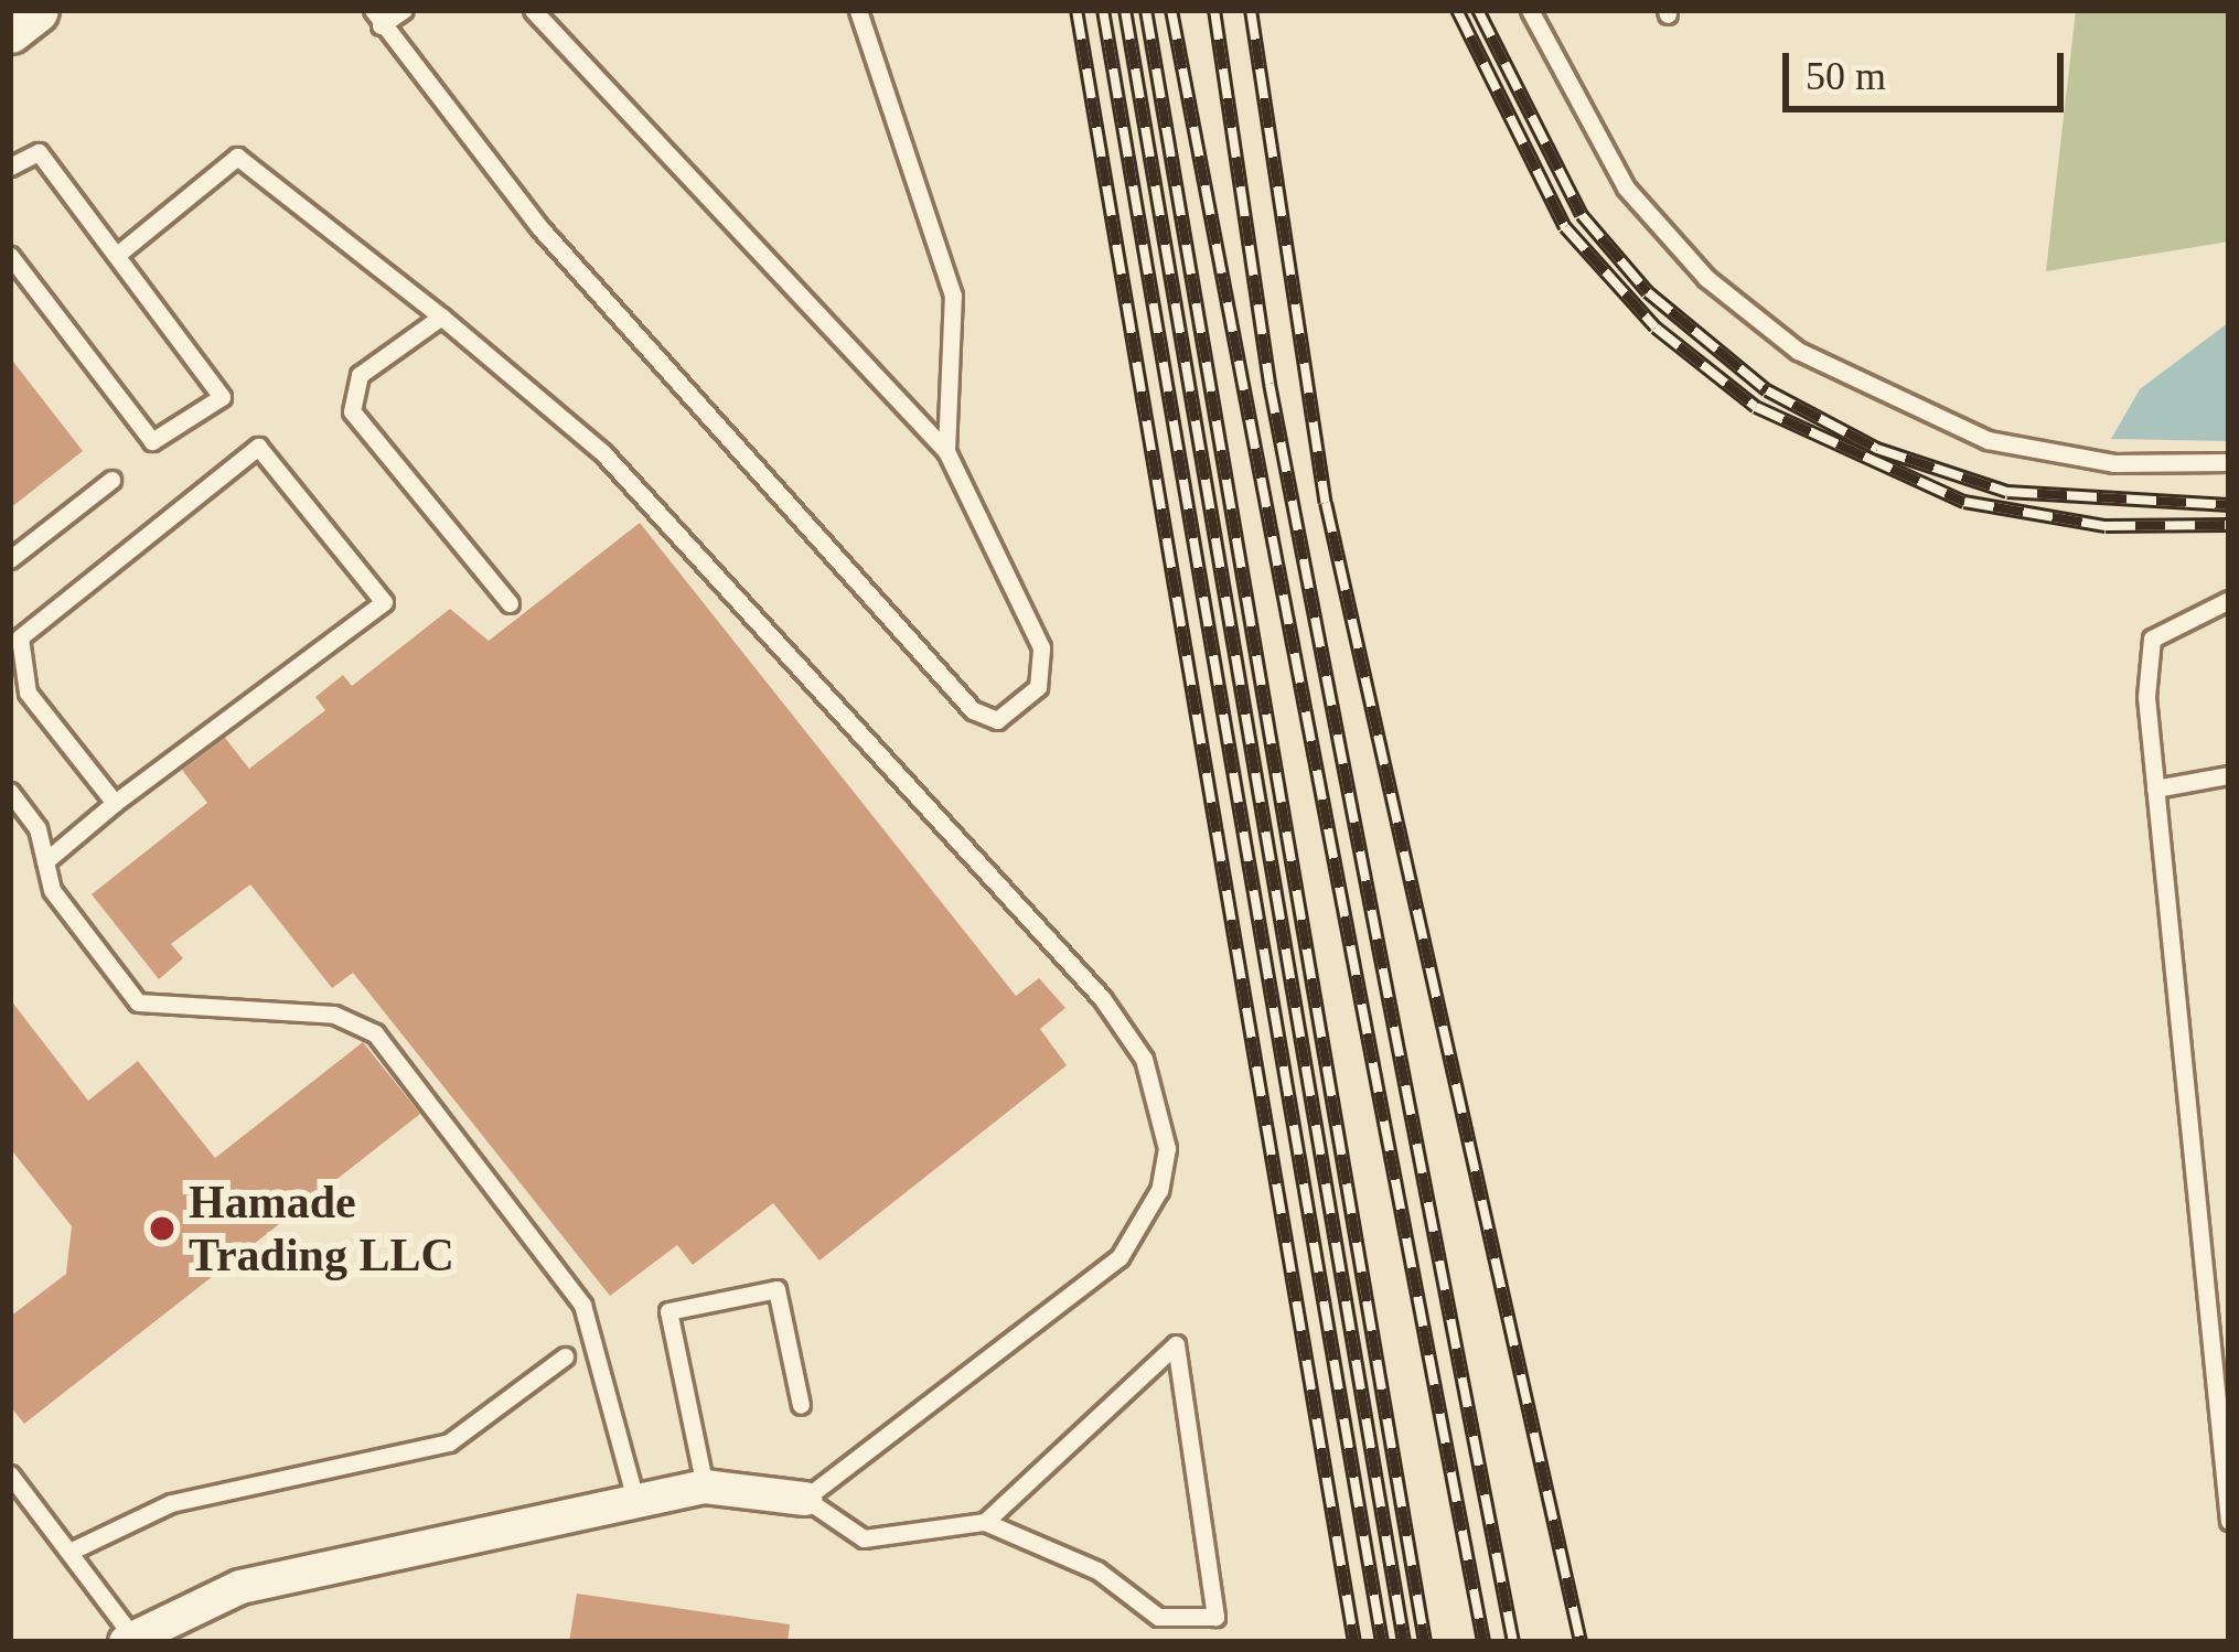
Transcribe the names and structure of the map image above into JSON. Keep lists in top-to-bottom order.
{
  "places": ["Hamade Trading LLC"],
  "scale_bar": "50 m"
}
